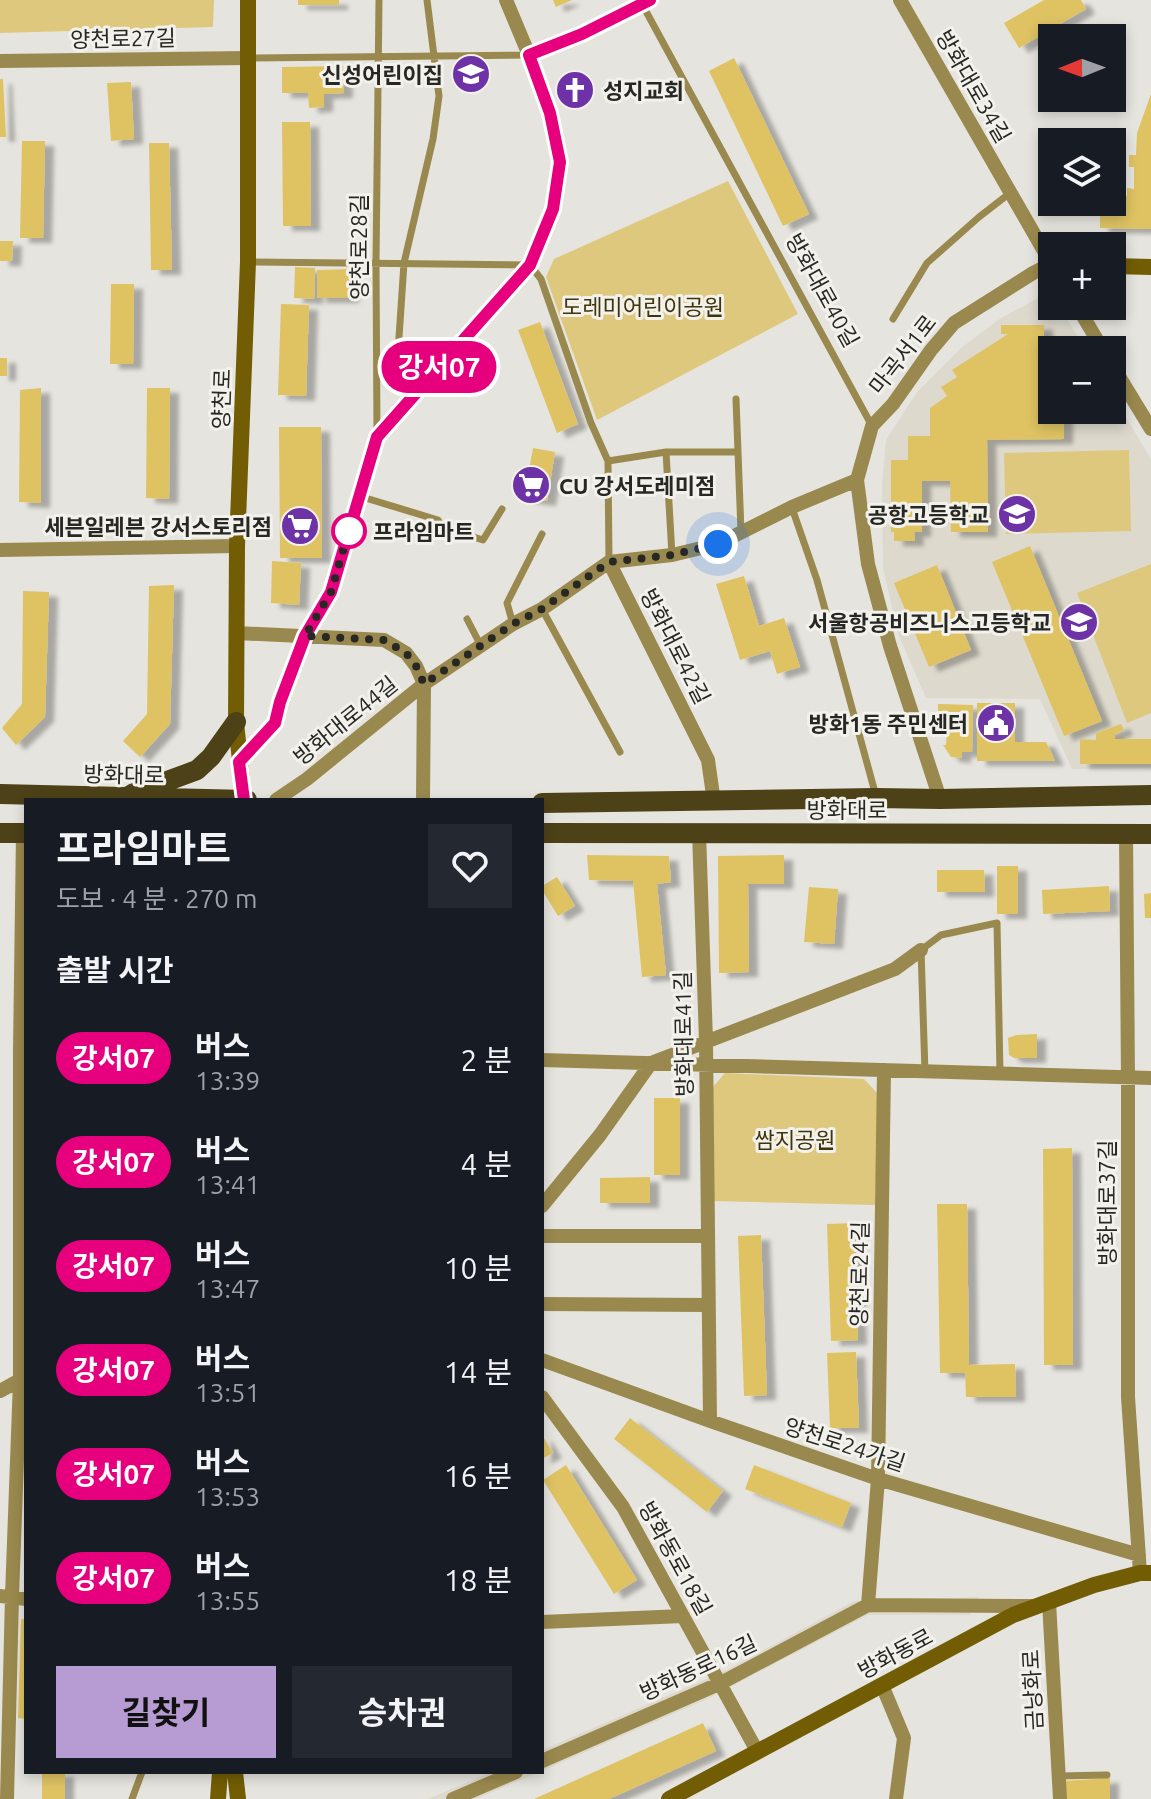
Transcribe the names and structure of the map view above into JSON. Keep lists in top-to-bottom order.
{
  "streets": {
    "main road": ["양천로", "방화대로", "방화동로"],
    "street": [
      "양천로27길",
      "방화대로34길",
      "마곡서1로",
      "방화대로42길",
      "방화대로44길",
      "방화대로41길",
      "방화대로37길",
      "양천로24길",
      "양천로24가길",
      "방화동로18길",
      "방화동로16길",
      "금낭화로"
    ],
    "lane": ["양천로28길", "방화대로40길"]
  },
  "crossings": [
    ["양천로27길", "양천로"],
    ["방화대로40길", "마곡서1로"],
    ["방화대로42길", "방화대로44길"],
    ["방화대로42길", "방화대로"],
    ["방화대로44길", "방화대로"],
    ["방화대로", "방화대로41길"],
    ["방화대로", "방화대로37길"],
    ["방화대로41길", "양천로24가길"],
    ["방화대로37길", "양천로24가길"],
    ["방화대로37길", "방화동로"],
    ["양천로24길", "양천로24가길"],
    ["방화동로18길", "방화동로"],
    ["방화동로18길", "방화동로16길"],
    ["방화동로", "방화동로16길"],
    ["방화동로", "금낭화로"],
    ["방화동로16길", "금낭화로"]
  ],
  "parks": ["도레미어린이공원", "쌈지공원"],
  "places": {
    "school or university": ["신성어린이집", "공항고등학교", "서울항공비즈니스고등학교"],
    "church": ["성지교회"],
    "supermarket": ["CU 강서도레미점", "세븐일레븐 강서스토리점"],
    "other": ["프라임마트"],
    "public building": ["방화1동 주민센터"]
  },
  "lines": ["bus line 강서07"],
  "north": "left",
  "page": {
    "on_map": "강서07",
    "map_buttons": ["+", "−"],
    "heading": [
      ["프라임마트", "도보 · 4 분 · 270 m"],
      "출발 시간"
    ],
    "list": [
      {
        "mark": "강서07",
        "name": "버스",
        "note": "13:39",
        "value": "2 분"
      },
      {
        "mark": "강서07",
        "name": "버스",
        "note": "13:41",
        "value": "4 분"
      },
      {
        "mark": "강서07",
        "name": "버스",
        "note": "13:47",
        "value": "10 분"
      },
      {
        "mark": "강서07",
        "name": "버스",
        "note": "13:51",
        "value": "14 분"
      },
      {
        "mark": "강서07",
        "name": "버스",
        "note": "13:53",
        "value": "16 분"
      },
      {
        "mark": "강서07",
        "name": "버스",
        "note": "13:55",
        "value": "18 분"
      }
    ],
    "buttons": ["길찾기", "승차권"]
  }
}
